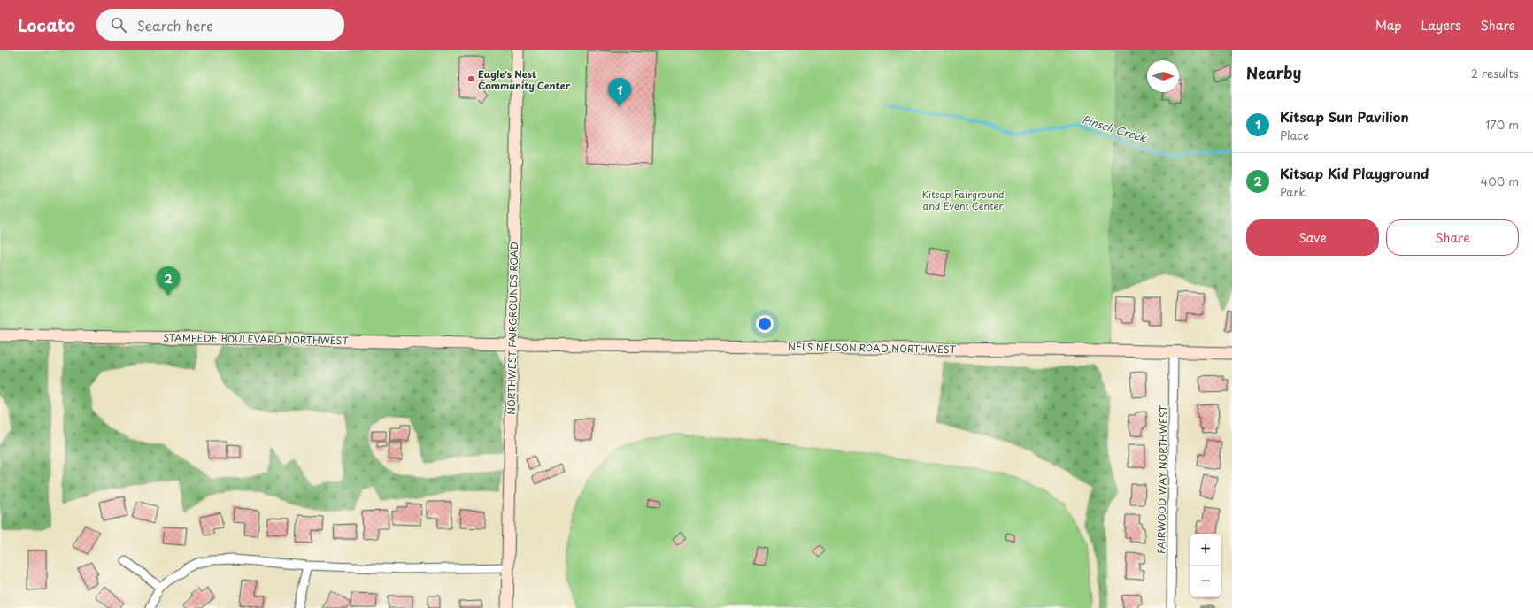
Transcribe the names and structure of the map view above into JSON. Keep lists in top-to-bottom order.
{
  "streets": {
    "street": [
      "NORTHWEST FAIRGROUNDS ROAD",
      "STAMPEDE BOULEVARD NORTHWEST",
      "NELS NELSON ROAD NORTHWEST",
      "FAIRWOOD WAY NORTHWEST"
    ]
  },
  "crossings": [
    ["NORTHWEST FAIRGROUNDS ROAD", "STAMPEDE BOULEVARD NORTHWEST"],
    ["NORTHWEST FAIRGROUNDS ROAD", "NELS NELSON ROAD NORTHWEST"],
    ["STAMPEDE BOULEVARD NORTHWEST", "NELS NELSON ROAD NORTHWEST"],
    ["NELS NELSON ROAD NORTHWEST", "FAIRWOOD WAY NORTHWEST"]
  ],
  "water": ["Pinsch Creek"],
  "parks": ["Kitsap Fairground and Event Center"],
  "places": ["Eagle's Nest Community Center"],
  "north": "right",
  "page": {
    "header": "Locato",
    "search": "Search here",
    "nav": ["Map", "Layers", "Share"],
    "heading": ["Nearby", "2 results"],
    "pins": ["1", "2"],
    "list": [
      {
        "mark": "1",
        "name": "Kitsap Sun Pavilion",
        "note": "Place",
        "value": "170 m"
      },
      {
        "mark": "2",
        "name": "Kitsap Kid Playground",
        "note": "Park",
        "value": "400 m"
      }
    ],
    "buttons": ["Save", "Share"],
    "map_buttons": ["+", "−"]
  }
}
